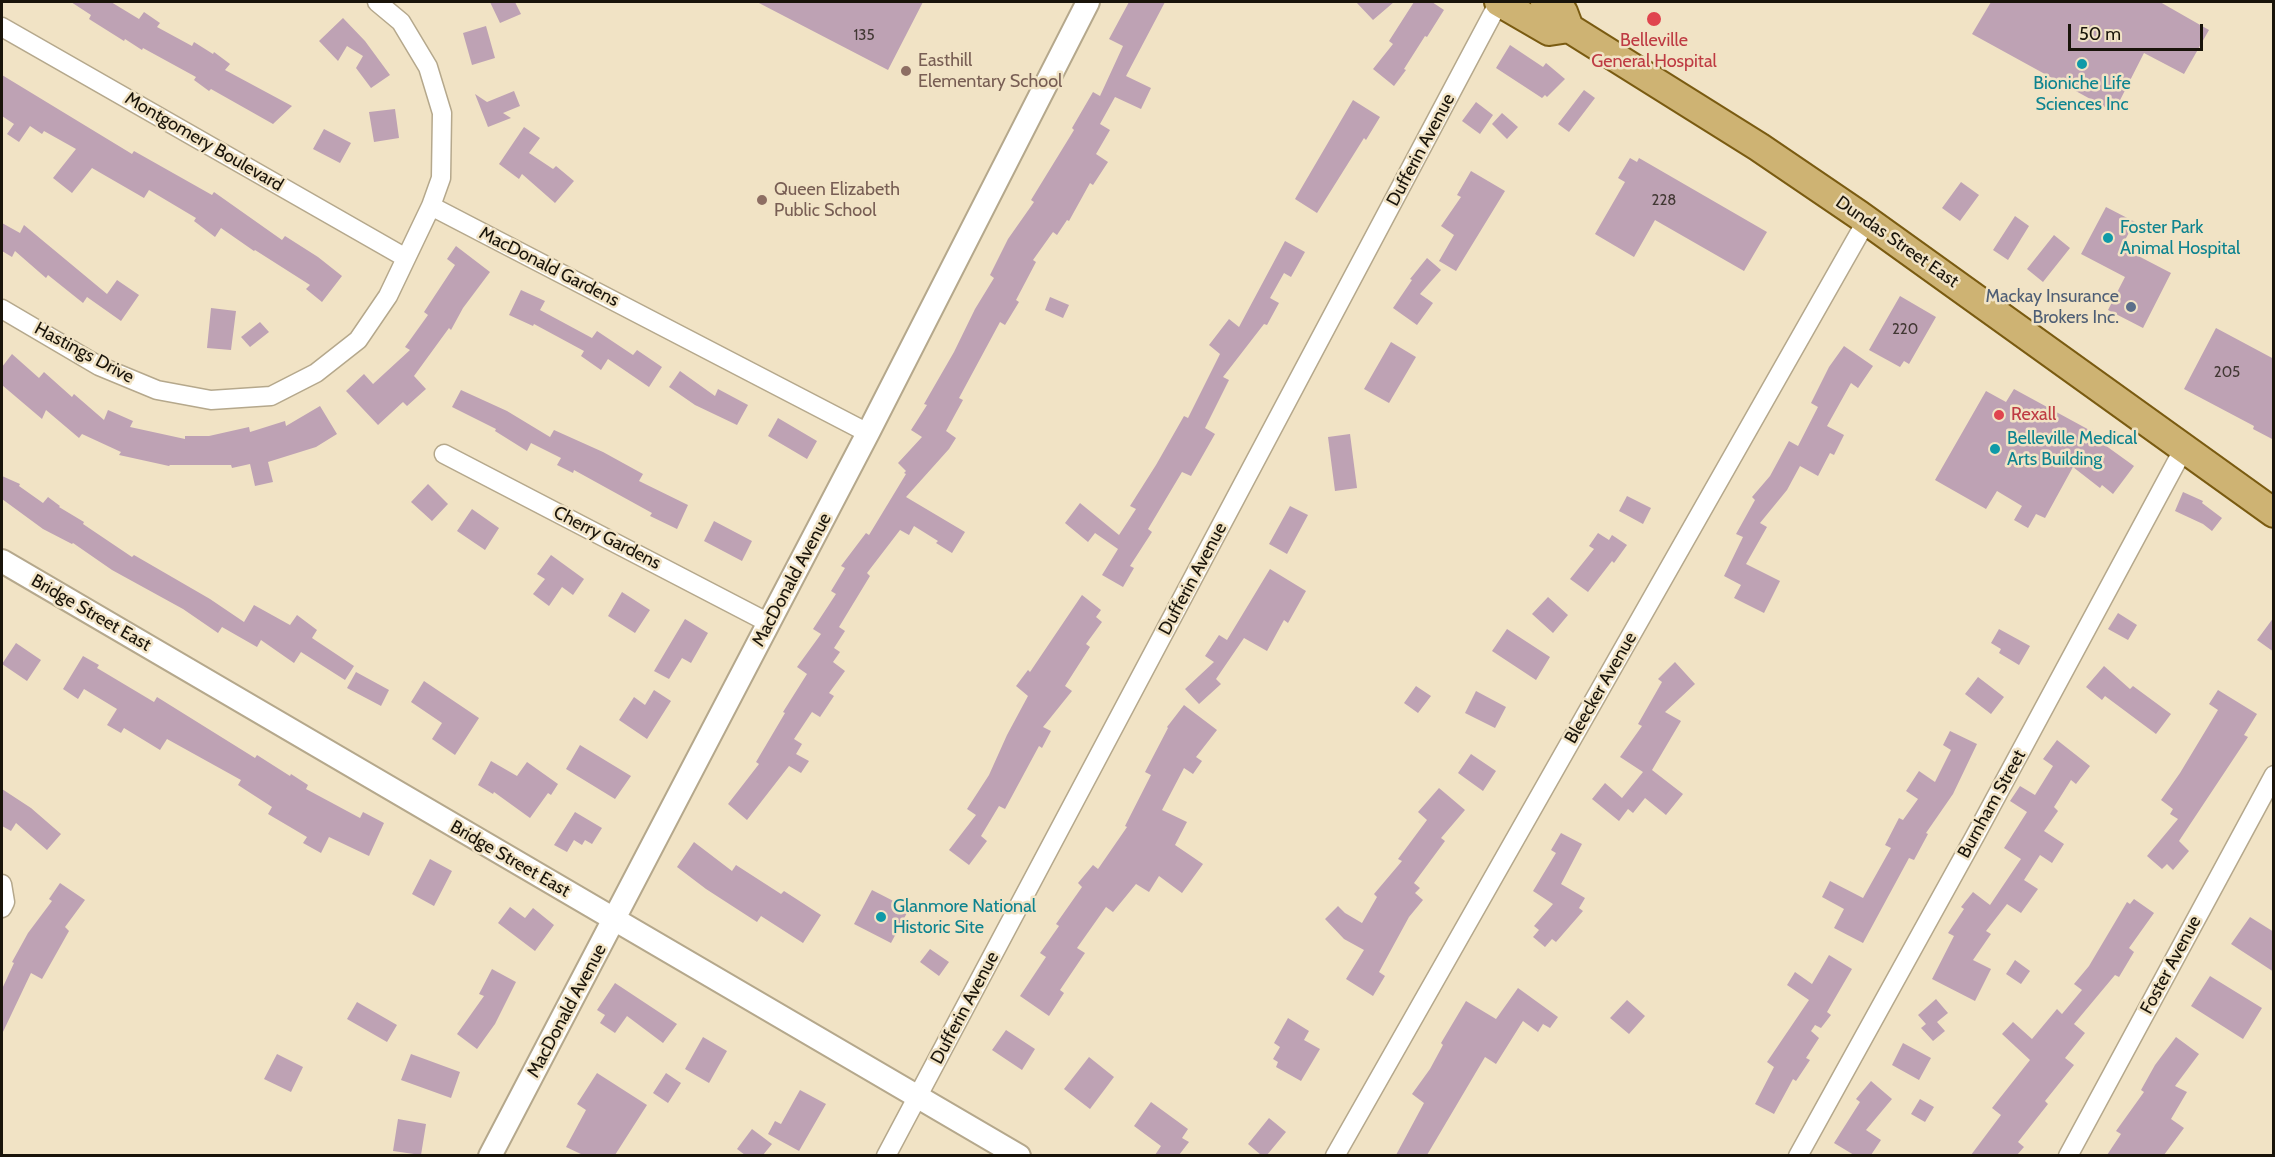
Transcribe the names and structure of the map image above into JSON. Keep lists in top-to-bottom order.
{
  "streets": {
    "main road": ["Dundas Street East"],
    "street": [
      "Montgomery Boulevard",
      "Dufferin Avenue",
      "MacDonald Gardens",
      "Hastings Drive",
      "Cherry Gardens",
      "MacDonald Avenue",
      "Bridge Street East",
      "Bleecker Avenue",
      "Burnham Street",
      "Foster Avenue"
    ]
  },
  "crossings": [
    ["Montgomery Boulevard", "Hastings Drive"],
    ["Dufferin Avenue", "Dundas Street East"],
    ["Dufferin Avenue", "Bridge Street East"],
    ["Dundas Street East", "Bleecker Avenue"],
    ["Dundas Street East", "Burnham Street"],
    ["MacDonald Gardens", "Hastings Drive"],
    ["MacDonald Gardens", "MacDonald Avenue"],
    ["Cherry Gardens", "MacDonald Avenue"],
    ["MacDonald Avenue", "Bridge Street East"]
  ],
  "places": [
    "Belleville General Hospital",
    "Bioniche Life Sciences Inc",
    "Easthill Elementary School",
    "Queen Elizabeth Public School",
    "Foster Park Animal Hospital",
    "Mackay Insurance Brokers Inc.",
    "Rexall",
    "Belleville Medical Arts Building",
    "Glanmore National Historic Site"
  ],
  "house_numbers": [
    "135",
    "228",
    "220",
    "205"
  ],
  "scale_bar": "50 m"
}
